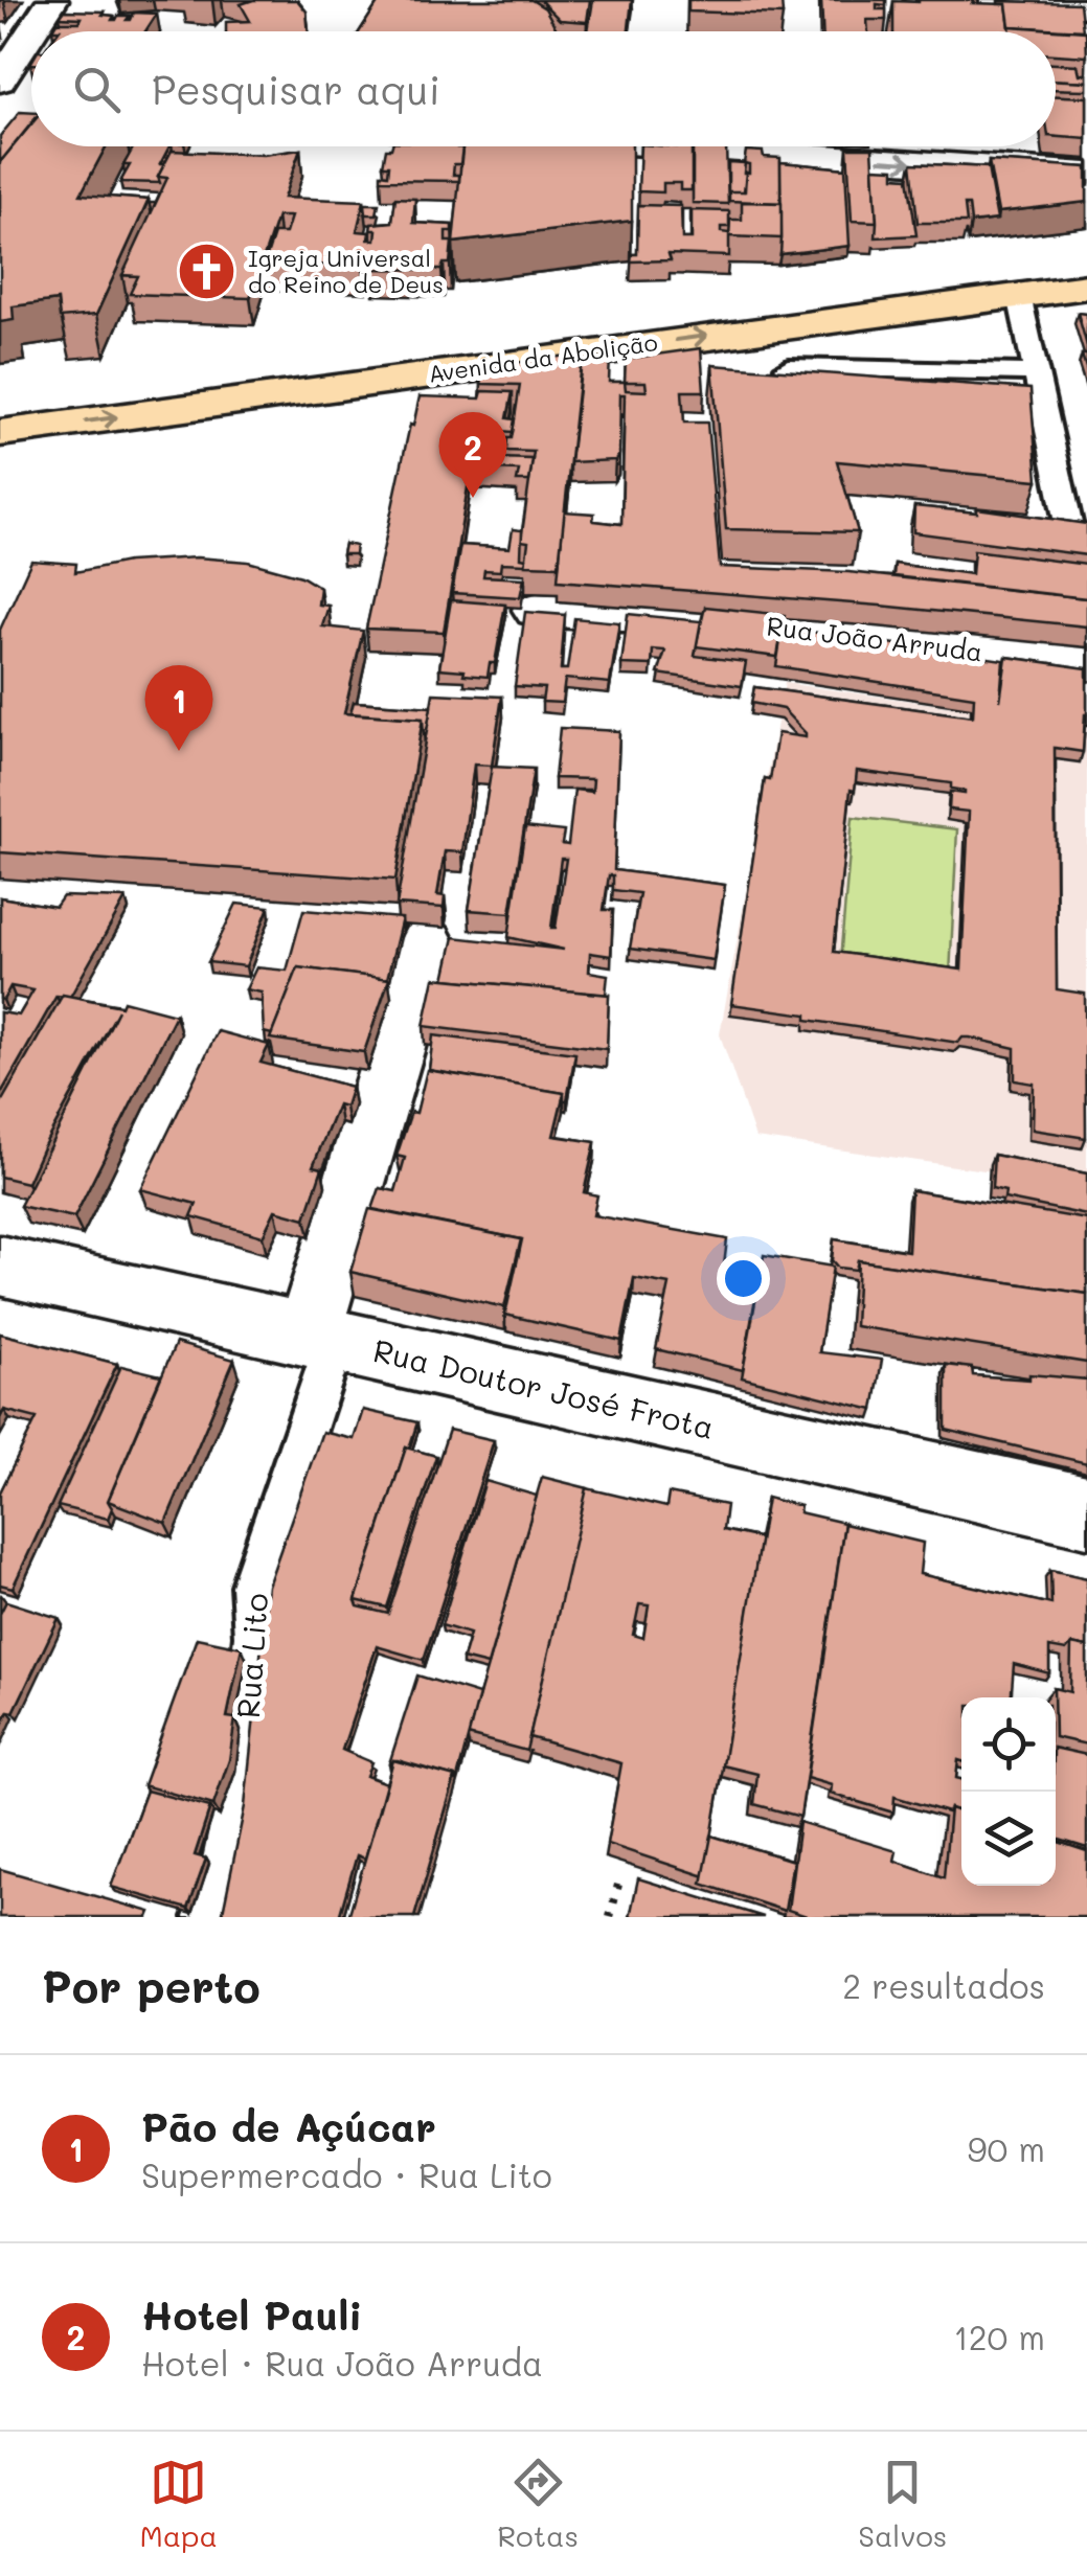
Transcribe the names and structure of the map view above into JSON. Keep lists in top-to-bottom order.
{
  "streets": {
    "main road": ["Avenida da Abolição"],
    "street": ["Rua João Arruda", "Rua Doutor José Frota", "Rua Lito"]
  },
  "crossings": [
    ["Rua Doutor José Frota", "Rua Lito"]
  ],
  "places": {
    "church": ["Igreja Universal do Reino de Deus"]
  },
  "page": {
    "search": "Pesquisar aqui",
    "pins": ["2", "1"],
    "heading": ["Por perto", "2 resultados"],
    "list": [
      {
        "mark": "1",
        "name": "Pão de Açúcar",
        "note": "Supermercado · Rua Lito",
        "value": "90 m"
      },
      {
        "mark": "2",
        "name": "Hotel Pauli",
        "note": "Hotel · Rua João Arruda",
        "value": "120 m"
      }
    ],
    "nav": ["Mapa", "Rotas", "Salvos"]
  }
}
